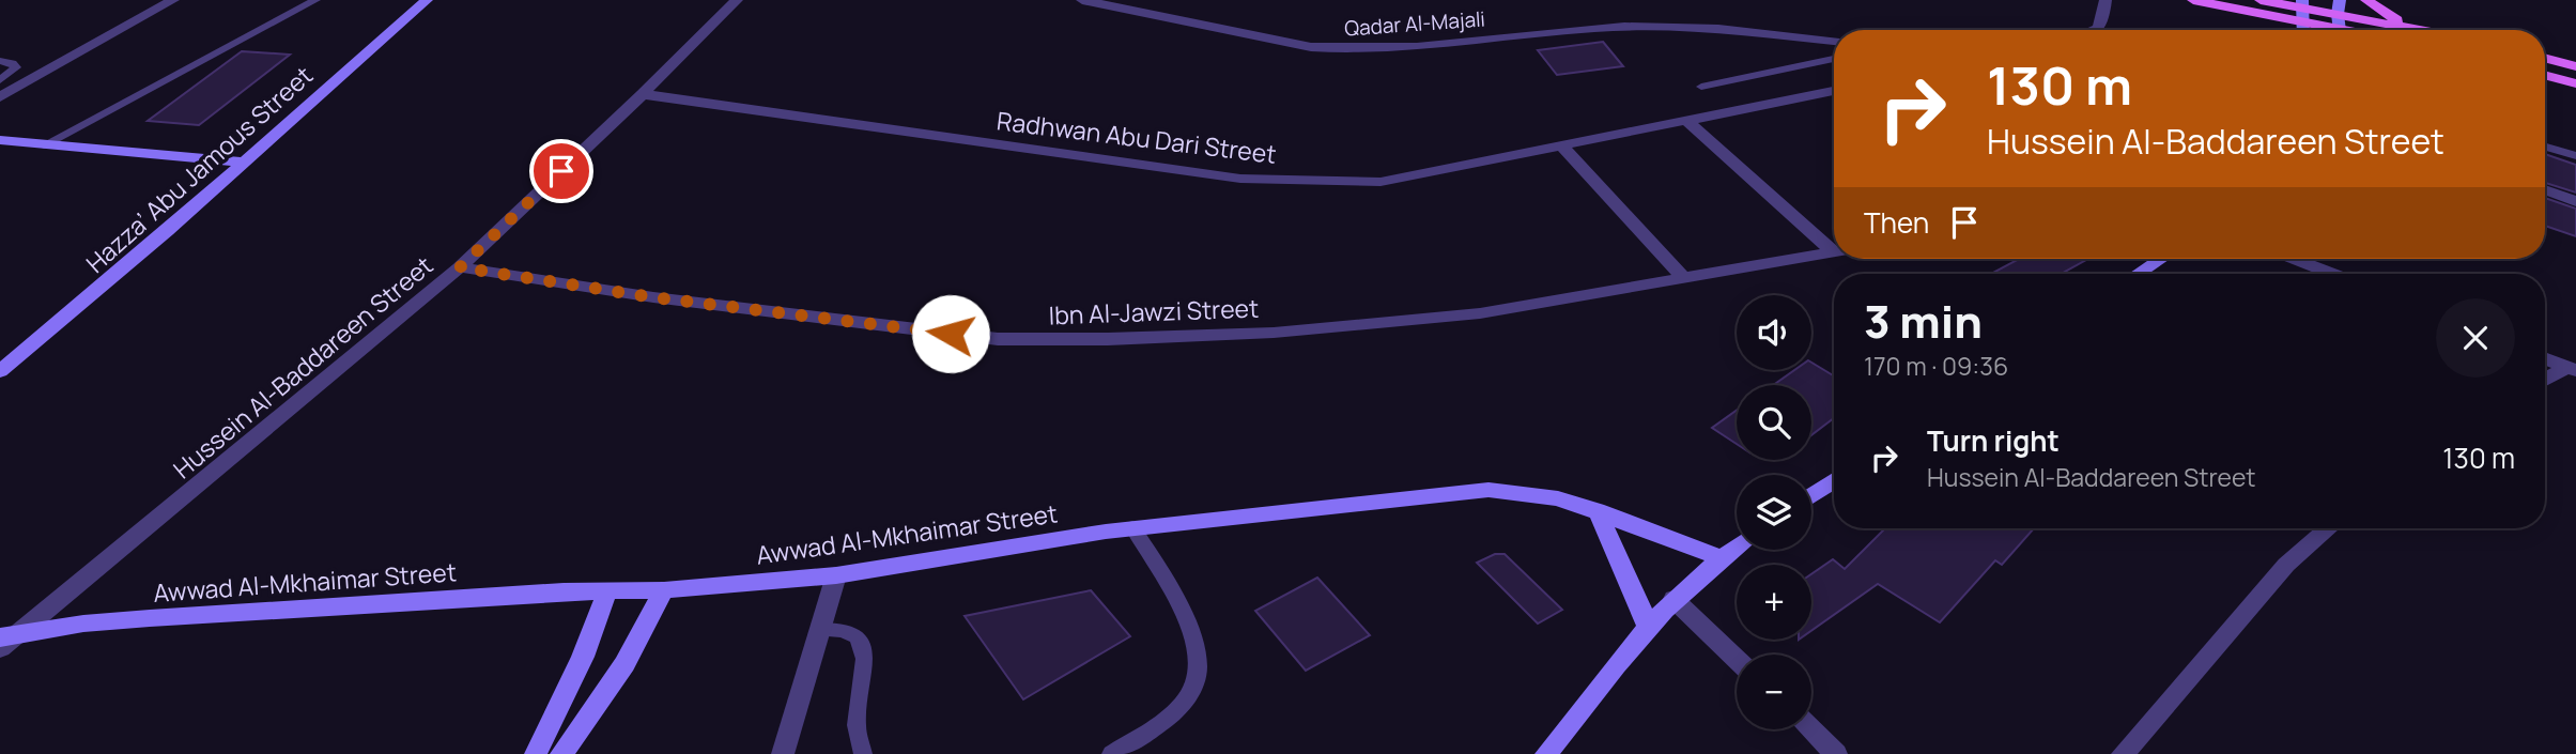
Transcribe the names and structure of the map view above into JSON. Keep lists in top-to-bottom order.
{
  "streets": {
    "street": [
      "Qadar Al-Majali",
      "Radhwan Abu Dari Street",
      "Hazza’ Abu Jamous Street",
      "Ibn Al-Jawzi Street",
      "Hussein Al-Baddareen Street",
      "Awwad Al-Mkhaimar Street"
    ]
  },
  "crossings": [
    ["Radhwan Abu Dari Street", "Hussein Al-Baddareen Street"],
    ["Ibn Al-Jawzi Street", "Hussein Al-Baddareen Street"],
    ["Hussein Al-Baddareen Street", "Awwad Al-Mkhaimar Street"]
  ],
  "page": {
    "turn": ["130 m", "Hussein Al-Baddareen Street"],
    "then": "Then",
    "heading": ["3 min", "170 m · 09:36"],
    "map_buttons": ["+", "−"],
    "list": [
      {
        "name": "Turn right",
        "note": "Hussein Al-Baddareen Street",
        "value": "130 m"
      }
    ]
  }
}
